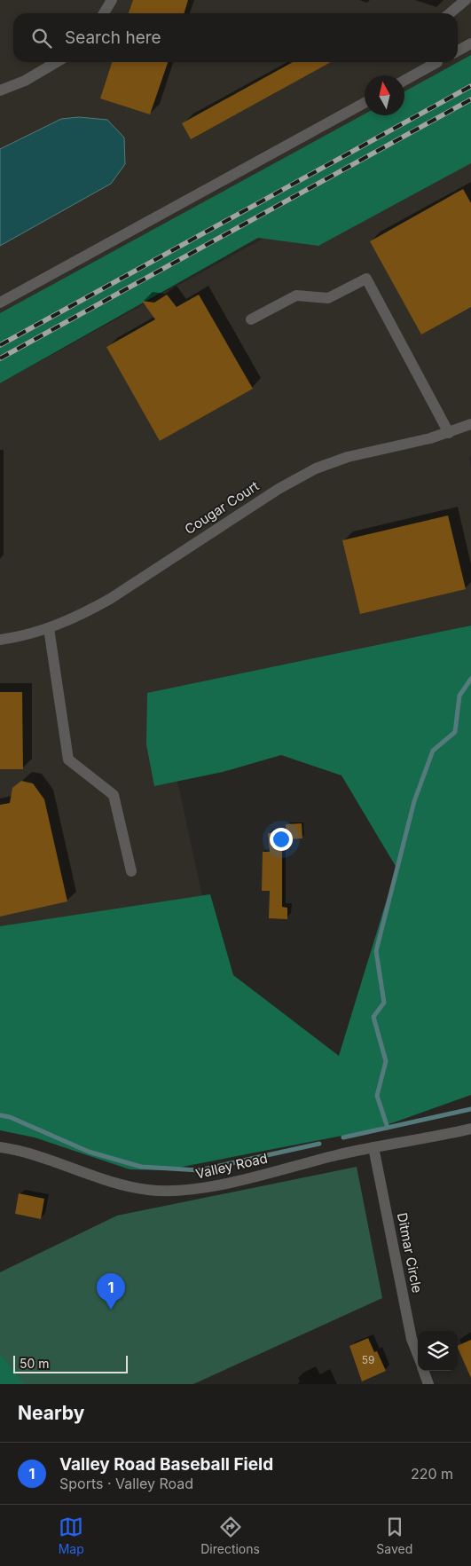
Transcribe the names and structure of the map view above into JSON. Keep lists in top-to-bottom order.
{
  "streets": {
    "street": ["Cougar Court", "Valley Road", "Ditmar Circle"]
  },
  "crossings": [
    ["Valley Road", "Ditmar Circle"]
  ],
  "house_numbers": ["59"],
  "scale_bar": "50 m",
  "north": "top",
  "page": {
    "search": "Search here",
    "pins": "1",
    "scale": "50 m",
    "heading": "Nearby",
    "list": [
      {
        "mark": "1",
        "name": "Valley Road Baseball Field",
        "note": "Sports · Valley Road",
        "value": "220 m"
      }
    ],
    "nav": ["Map", "Directions", "Saved"]
  }
}
